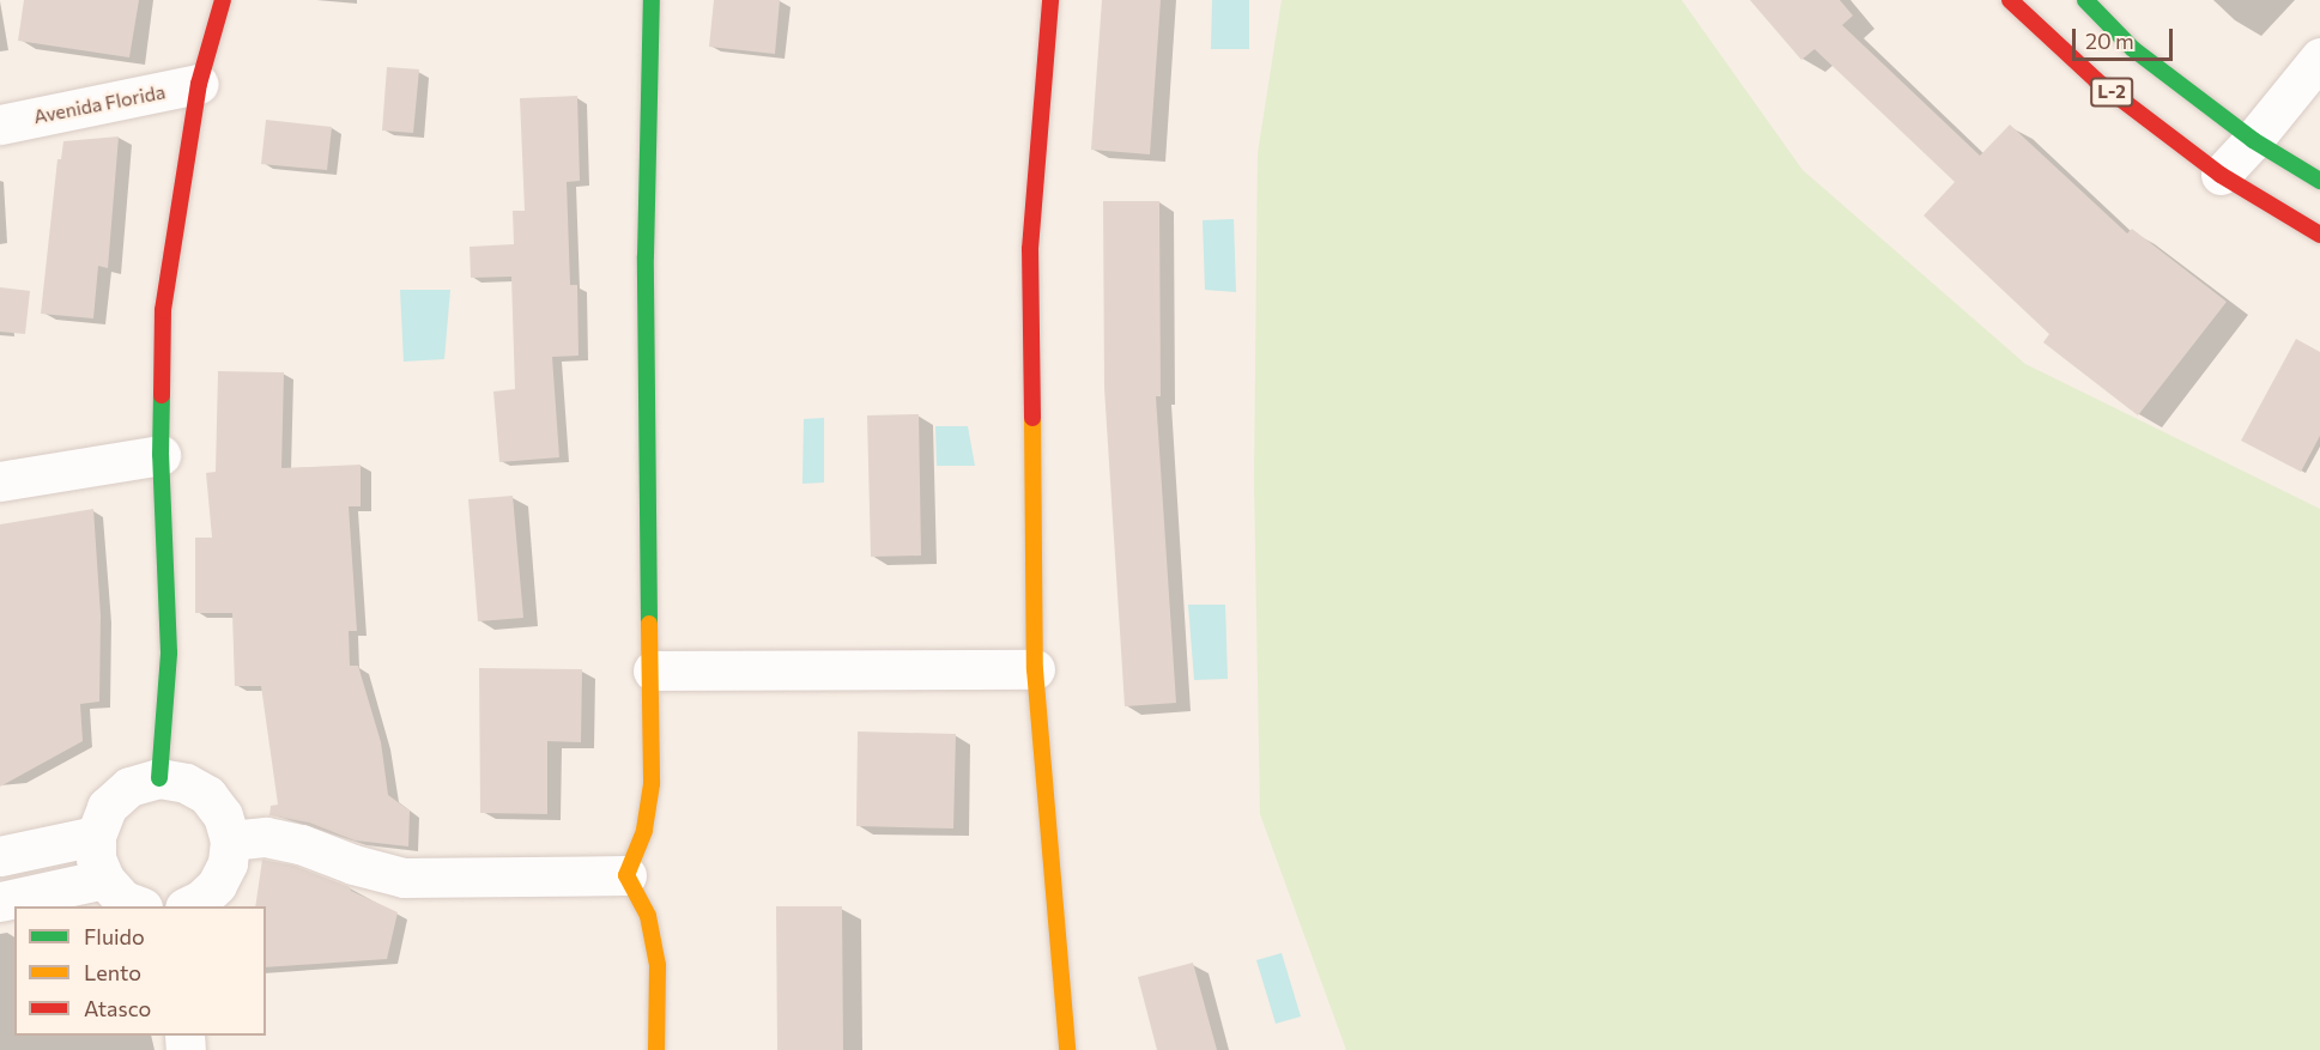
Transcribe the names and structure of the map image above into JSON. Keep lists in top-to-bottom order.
{
  "streets": {
    "street": ["L-2", "Avenida Florida"]
  },
  "legend": ["Fluido", "Lento", "Atasco"],
  "scale_bar": "20 m"
}
